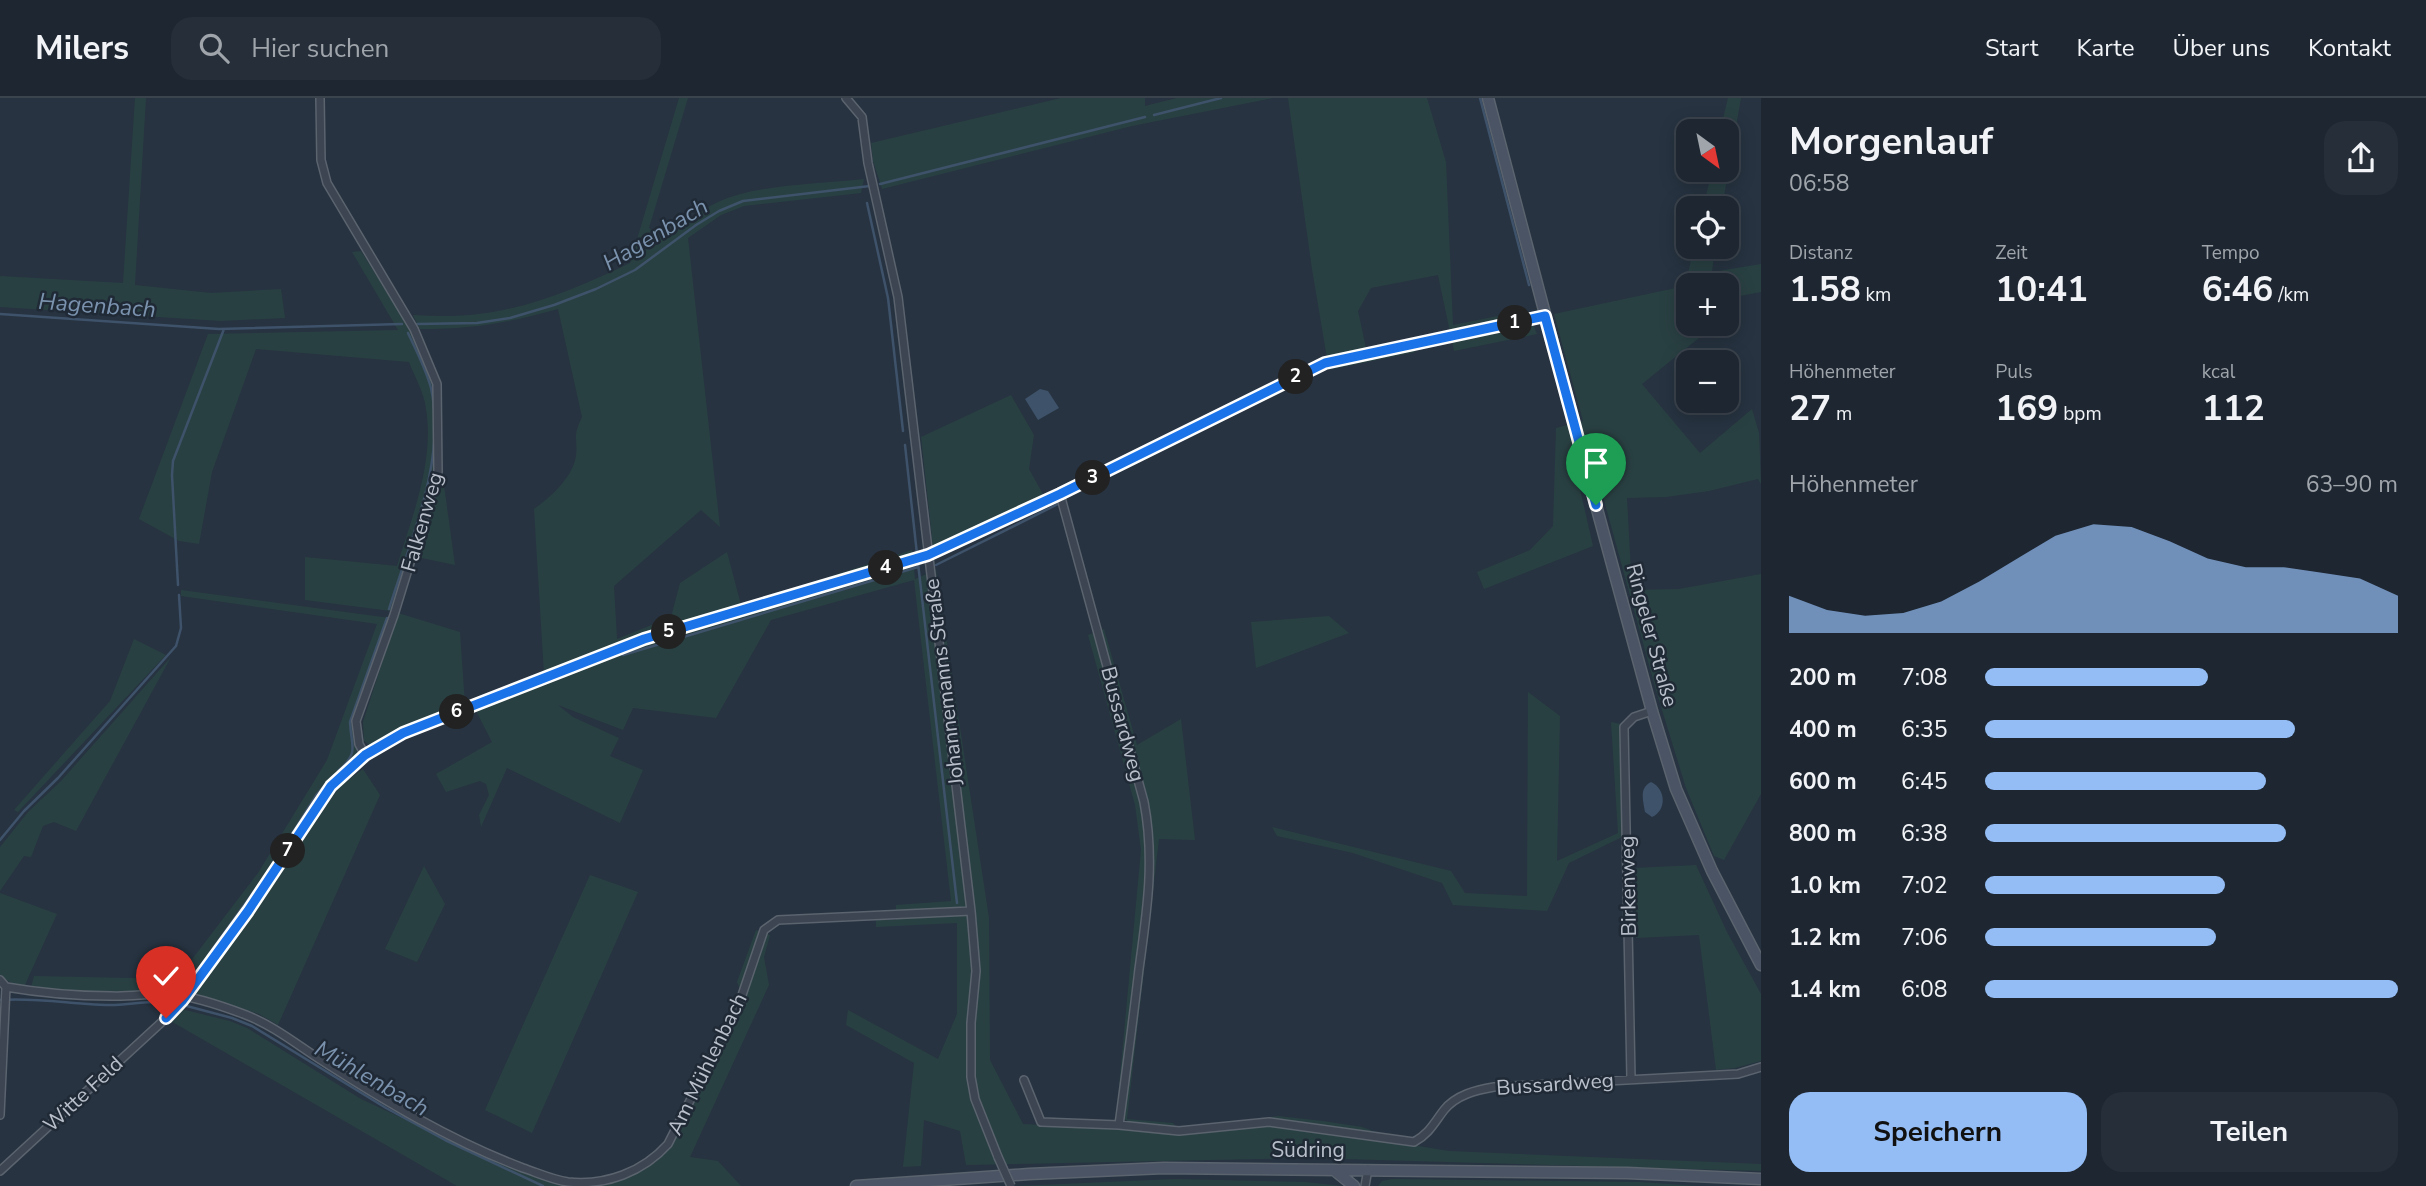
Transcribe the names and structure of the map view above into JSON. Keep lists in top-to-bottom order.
{
  "streets": {
    "main road": ["Ringeler Straße", "Südring"],
    "street": [
      "Falkenweg",
      "Johannemanns Straße",
      "Bussardweg",
      "Birkenweg",
      "Am Mühlenbach",
      "Witte Feld"
    ]
  },
  "crossings": [
    ["Falkenweg", "Witte Feld"],
    ["Ringeler Straße", "Birkenweg"],
    ["Ringeler Straße", "Witte Feld"],
    ["Johannemanns Straße", "Am Mühlenbach"],
    ["Johannemanns Straße", "Witte Feld"],
    ["Bussardweg", "Birkenweg"],
    ["Bussardweg", "Witte Feld"],
    ["Am Mühlenbach", "Witte Feld"]
  ],
  "water": ["Hagenbach", "Mühlenbach"],
  "north": "bottom right",
  "page": {
    "header": "Milers",
    "search": "Hier suchen",
    "nav": [
      "Start",
      "Karte",
      "Über uns",
      "Kontakt"
    ],
    "heading": ["Morgenlauf", "06:58"],
    "map_buttons": ["+", "−"],
    "stats": [
      ["Distanz", "1.58 km"],
      ["Zeit", "10:41"],
      ["Tempo", "6:46 /km"],
      ["Höhenmeter", "27 m"],
      ["Puls", "169 bpm"],
      ["kcal", "112"]
    ],
    "pins": [
      "1",
      "2",
      "3",
      "4",
      "5",
      "6",
      "7"
    ],
    "chart": ["Höhenmeter", "63–90 m"],
    "list": [
      {
        "name": "200 m",
        "note": "7:08"
      },
      {
        "name": "400 m",
        "note": "6:35"
      },
      {
        "name": "600 m",
        "note": "6:45"
      },
      {
        "name": "800 m",
        "note": "6:38"
      },
      {
        "name": "1.0 km",
        "note": "7:02"
      },
      {
        "name": "1.2 km",
        "note": "7:06"
      },
      {
        "name": "1.4 km",
        "note": "6:08"
      }
    ],
    "buttons": ["Speichern", "Teilen"]
  }
}
